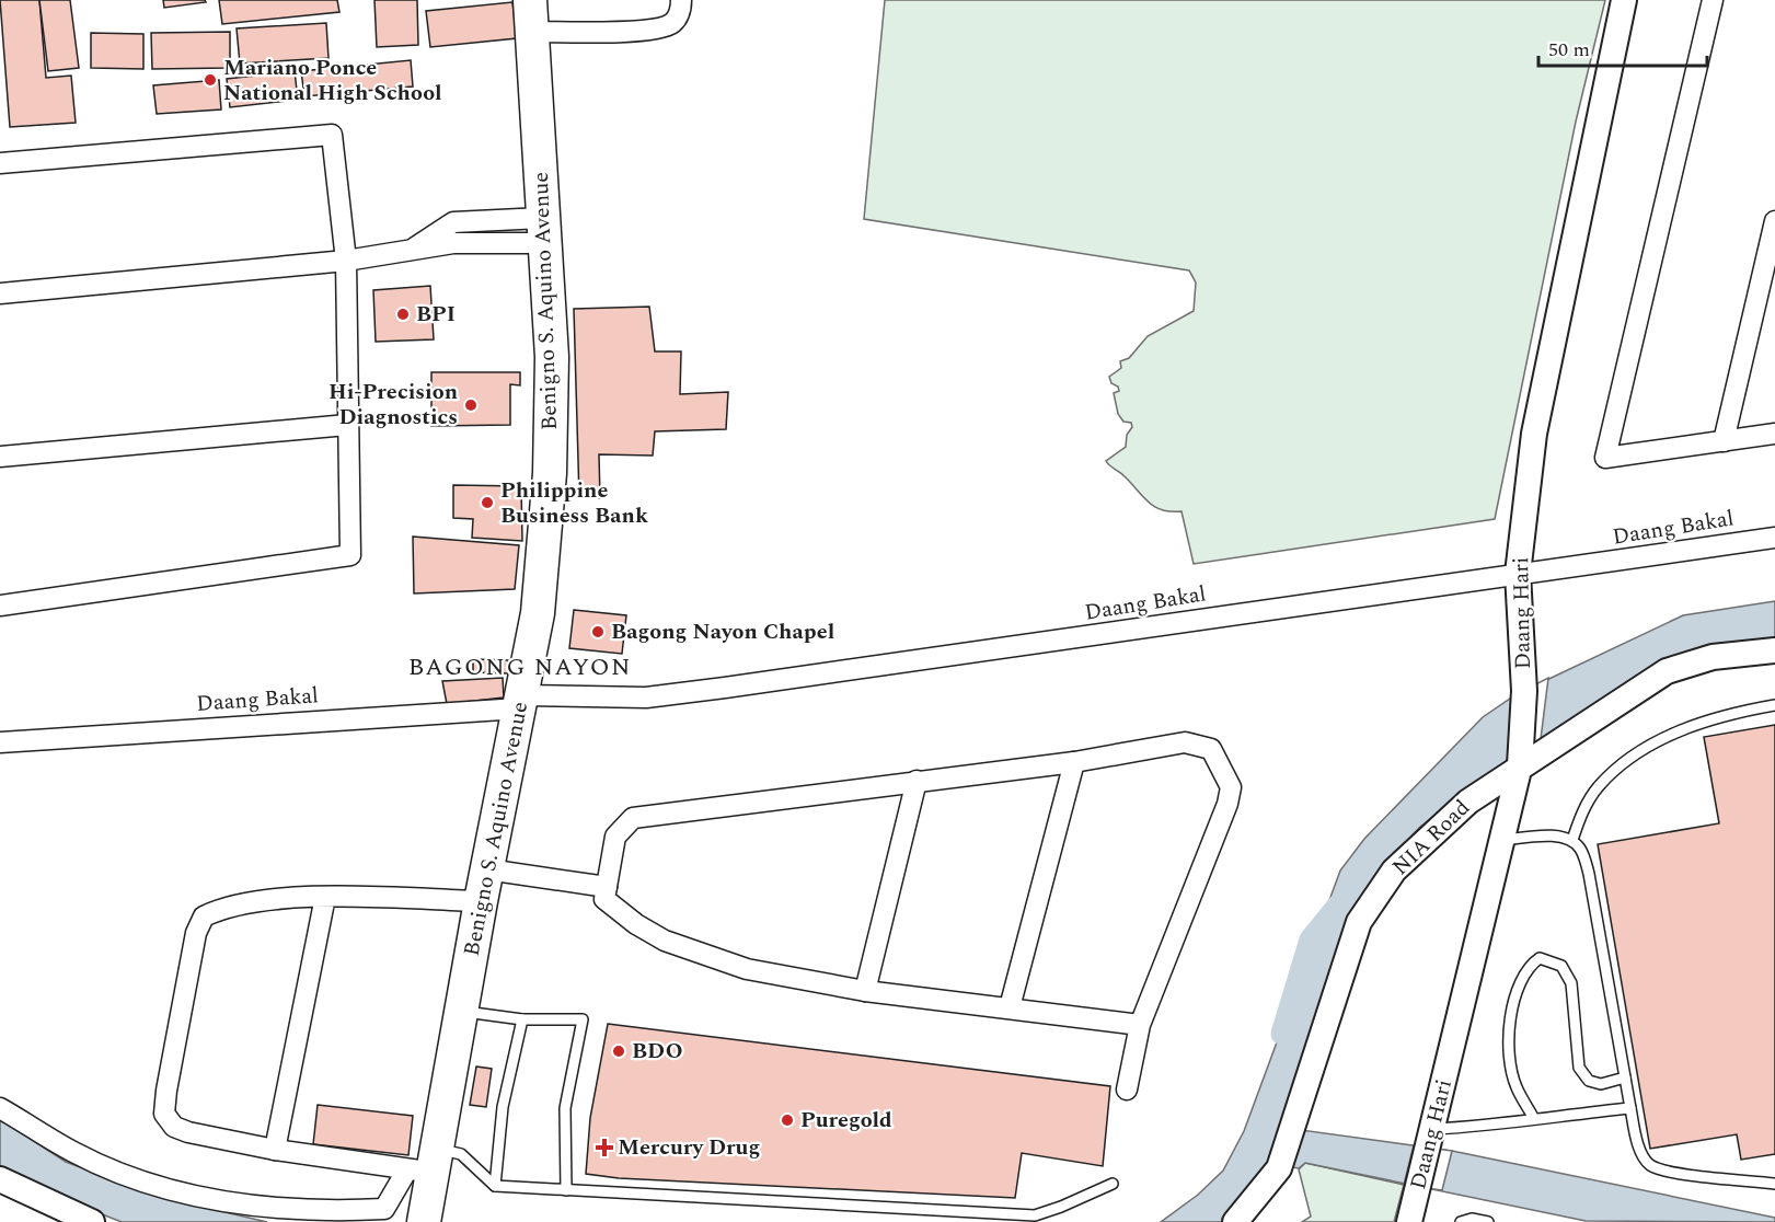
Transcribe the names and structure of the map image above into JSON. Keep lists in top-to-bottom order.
{
  "streets": {
    "main road": ["Benigno S. Aquino Avenue"],
    "street": ["Daang Bakal", "Daang Hari", "NIA Road"]
  },
  "crossings": [
    ["Benigno S. Aquino Avenue", "Daang Bakal"],
    ["Daang Bakal", "Daang Hari"],
    ["Daang Hari", "NIA Road"]
  ],
  "districts": ["BAGONG NAYON"],
  "places": {
    "other": [
      "Mariano Ponce National High School",
      "BPI",
      "Hi-Precision Diagnostics",
      "Philippine Business Bank",
      "Bagong Nayon Chapel",
      "BDO",
      "Puregold"
    ],
    "health": ["Mercury Drug"]
  },
  "scale_bar": "50 m"
}
